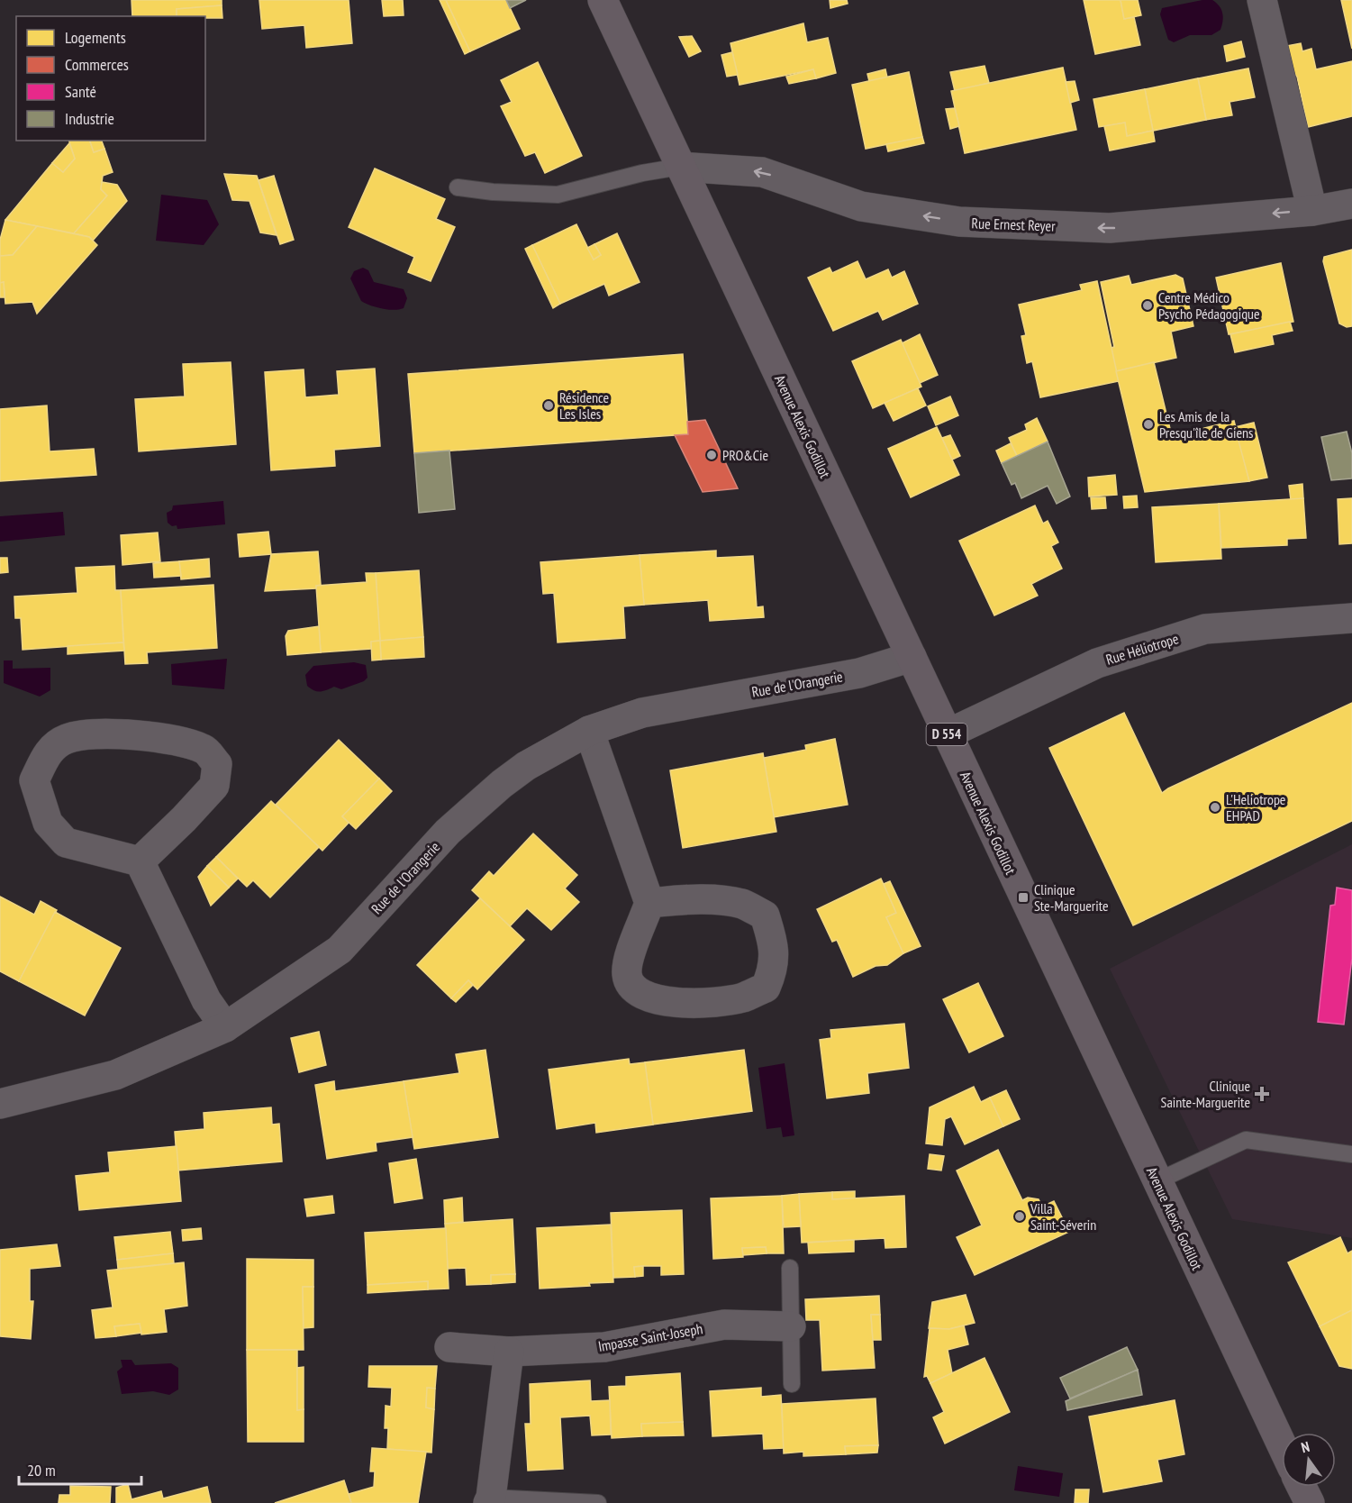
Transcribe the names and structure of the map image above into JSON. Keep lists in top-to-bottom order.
{
  "streets": {
    "main road": ["Avenue Alexis Godillot", "D 554"],
    "street": [
      "Rue Ernest Reyer",
      "Rue Héliotrope",
      "Rue de l'Orangerie",
      "Impasse Saint-Joseph"
    ]
  },
  "crossings": [
    ["Rue Ernest Reyer", "Avenue Alexis Godillot"],
    ["Avenue Alexis Godillot", "Rue Héliotrope"],
    ["Avenue Alexis Godillot", "Rue de l'Orangerie"]
  ],
  "one_way": ["Rue Ernest Reyer"],
  "places": {
    "other": [
      "Centre Médico Psycho Pédagogique",
      "Résidence Les Isles",
      "Les Amis de la Presqu'île de Giens",
      "PRO&Cie",
      "L'Heliotrope EHPAD",
      "Villa Saint-Séverin"
    ],
    "transit": ["Clinique Ste-Marguerite"],
    "health": ["Clinique Sainte-Marguerite"]
  },
  "legend": [
    "Logements",
    "Commerces",
    "Santé",
    "Industrie"
  ],
  "scale_bar": "20 m",
  "north": "top"
}
